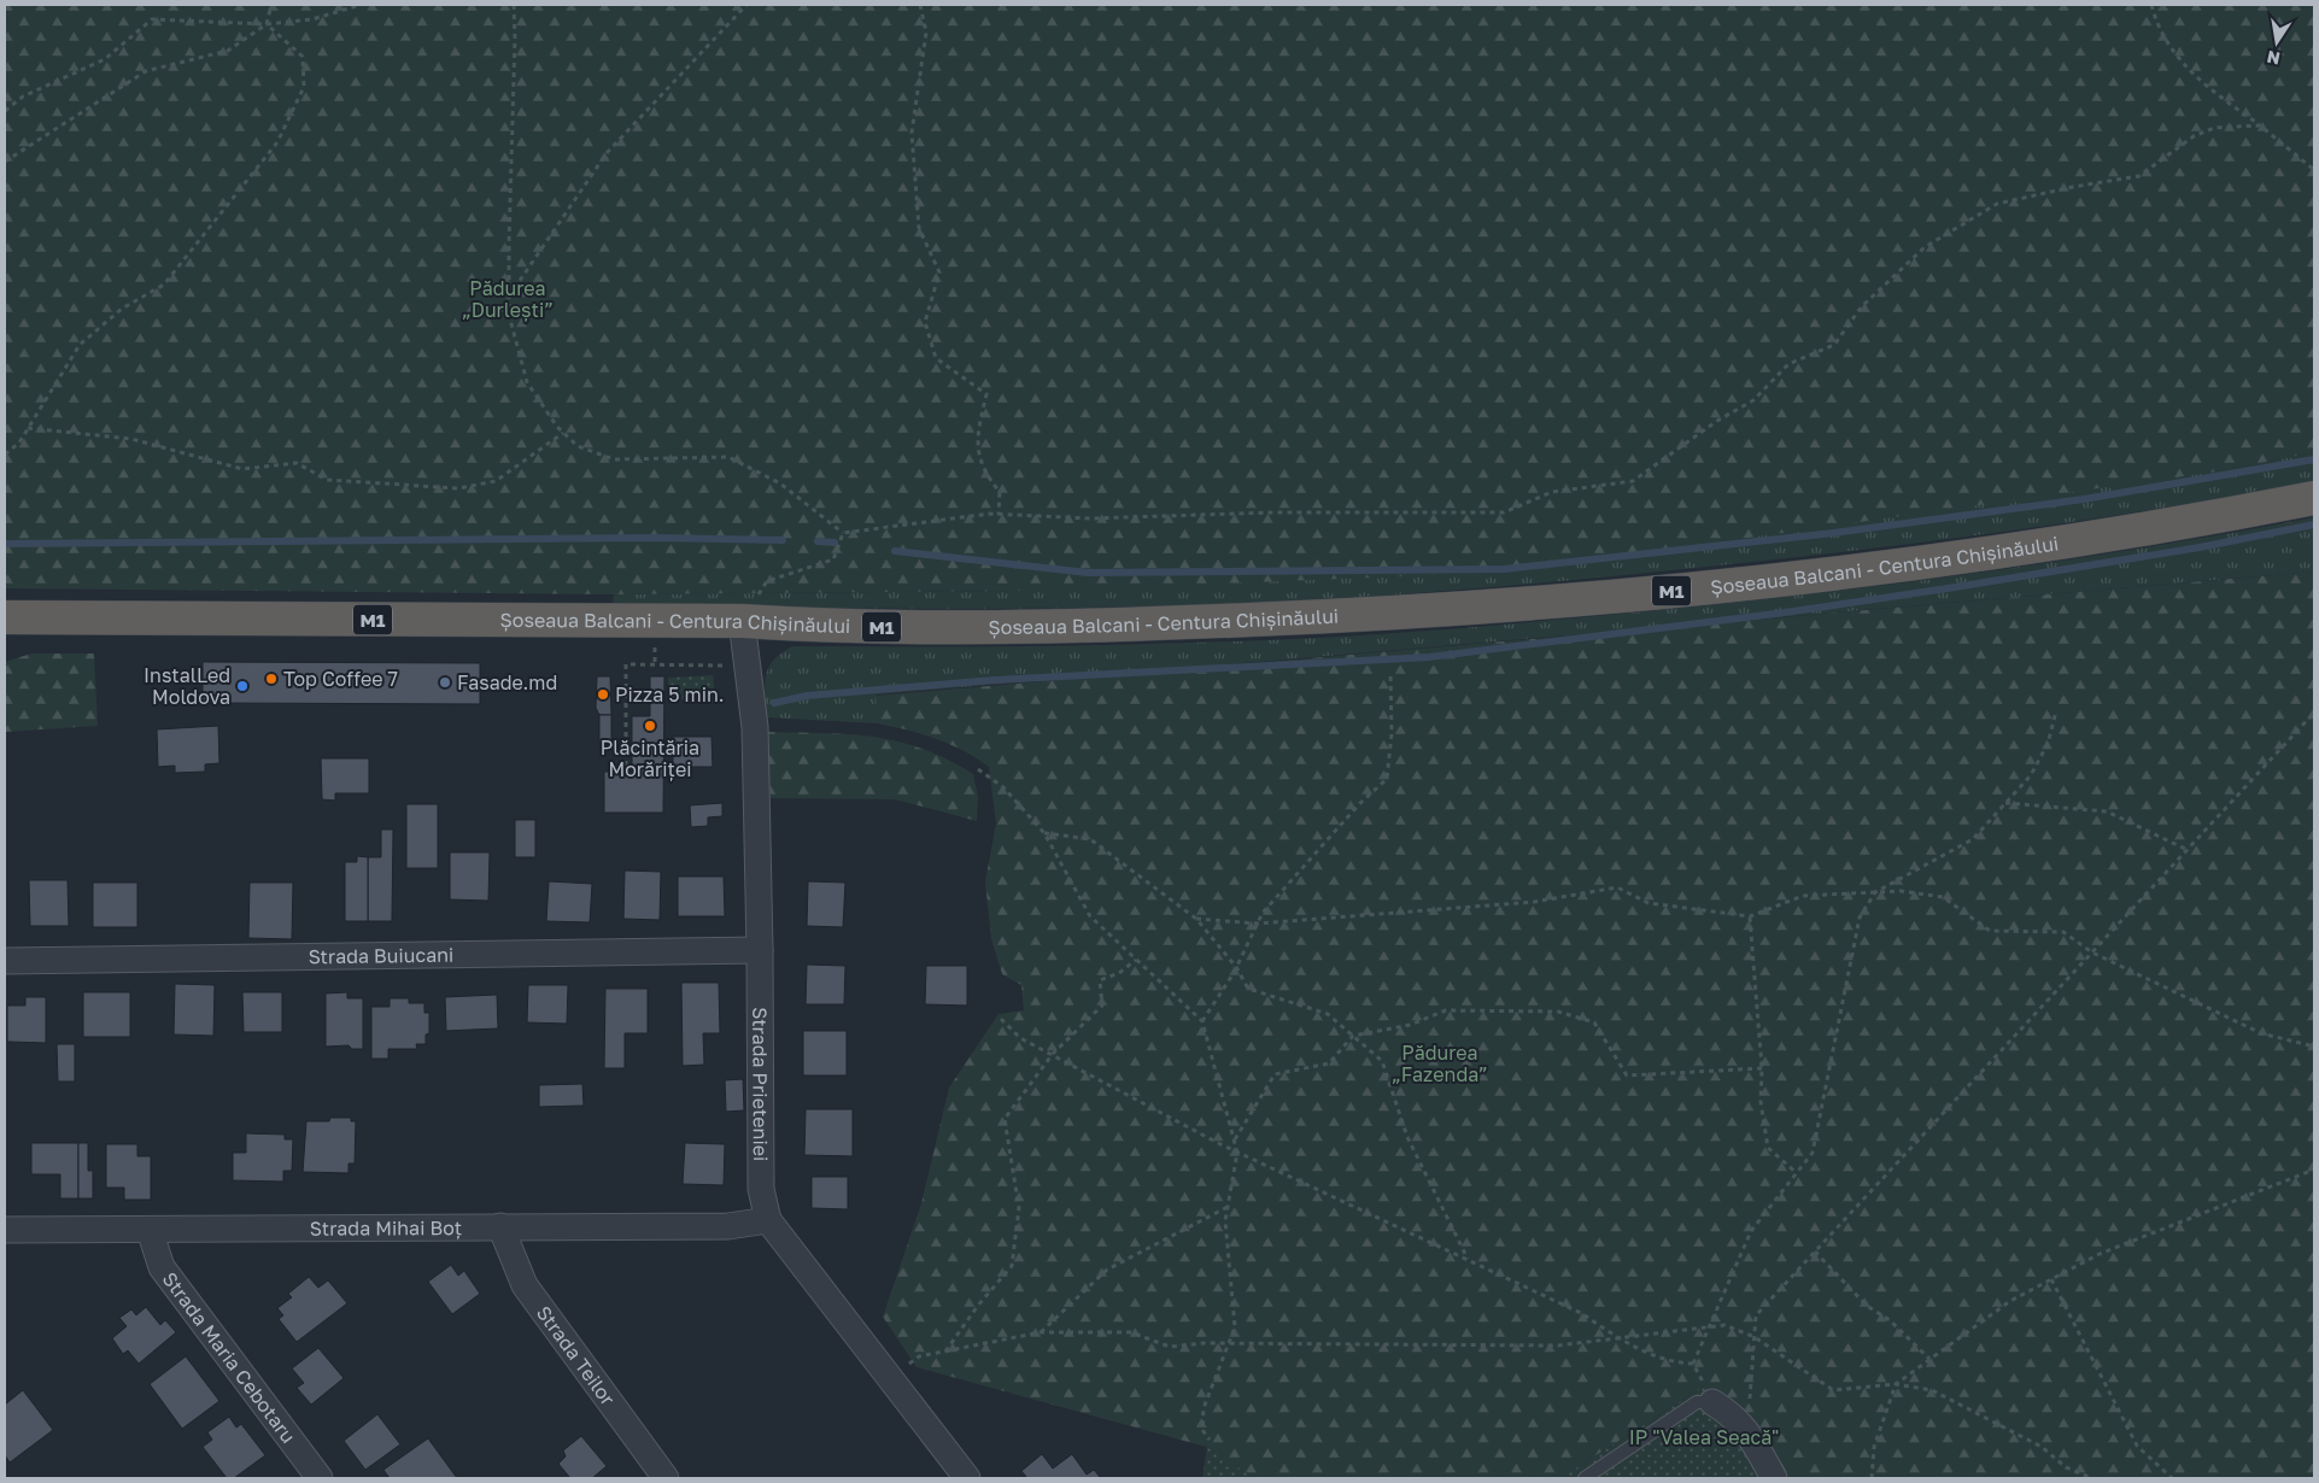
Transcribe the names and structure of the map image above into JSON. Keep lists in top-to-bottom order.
{
  "streets": {
    "highway": ["Șoseaua Balcani - Centura Chișinăului", "M1"],
    "street": [
      "Strada Buiucani",
      "Strada Prieteniei",
      "Strada Mihai Boț",
      "Strada Maria Cebotaru",
      "Strada Teilor"
    ]
  },
  "crossings": [
    ["Șoseaua Balcani - Centura Chișinăului", "Strada Prieteniei"],
    ["Strada Buiucani", "Strada Prieteniei"],
    ["Strada Prieteniei", "Strada Mihai Boț"],
    ["Strada Mihai Boț", "Strada Maria Cebotaru"],
    ["Strada Mihai Boț", "Strada Teilor"]
  ],
  "parks": ["Pădurea „Durlești”", "Pădurea „Fazenda”", "IP \"Valea Seacă\""],
  "places": [
    "Top Coffee 7",
    "Fasade.md",
    "InstalLed Moldova",
    "Pizza 5 min.",
    "Plăcintăria Morăriței"
  ],
  "north": "bottom"
}
